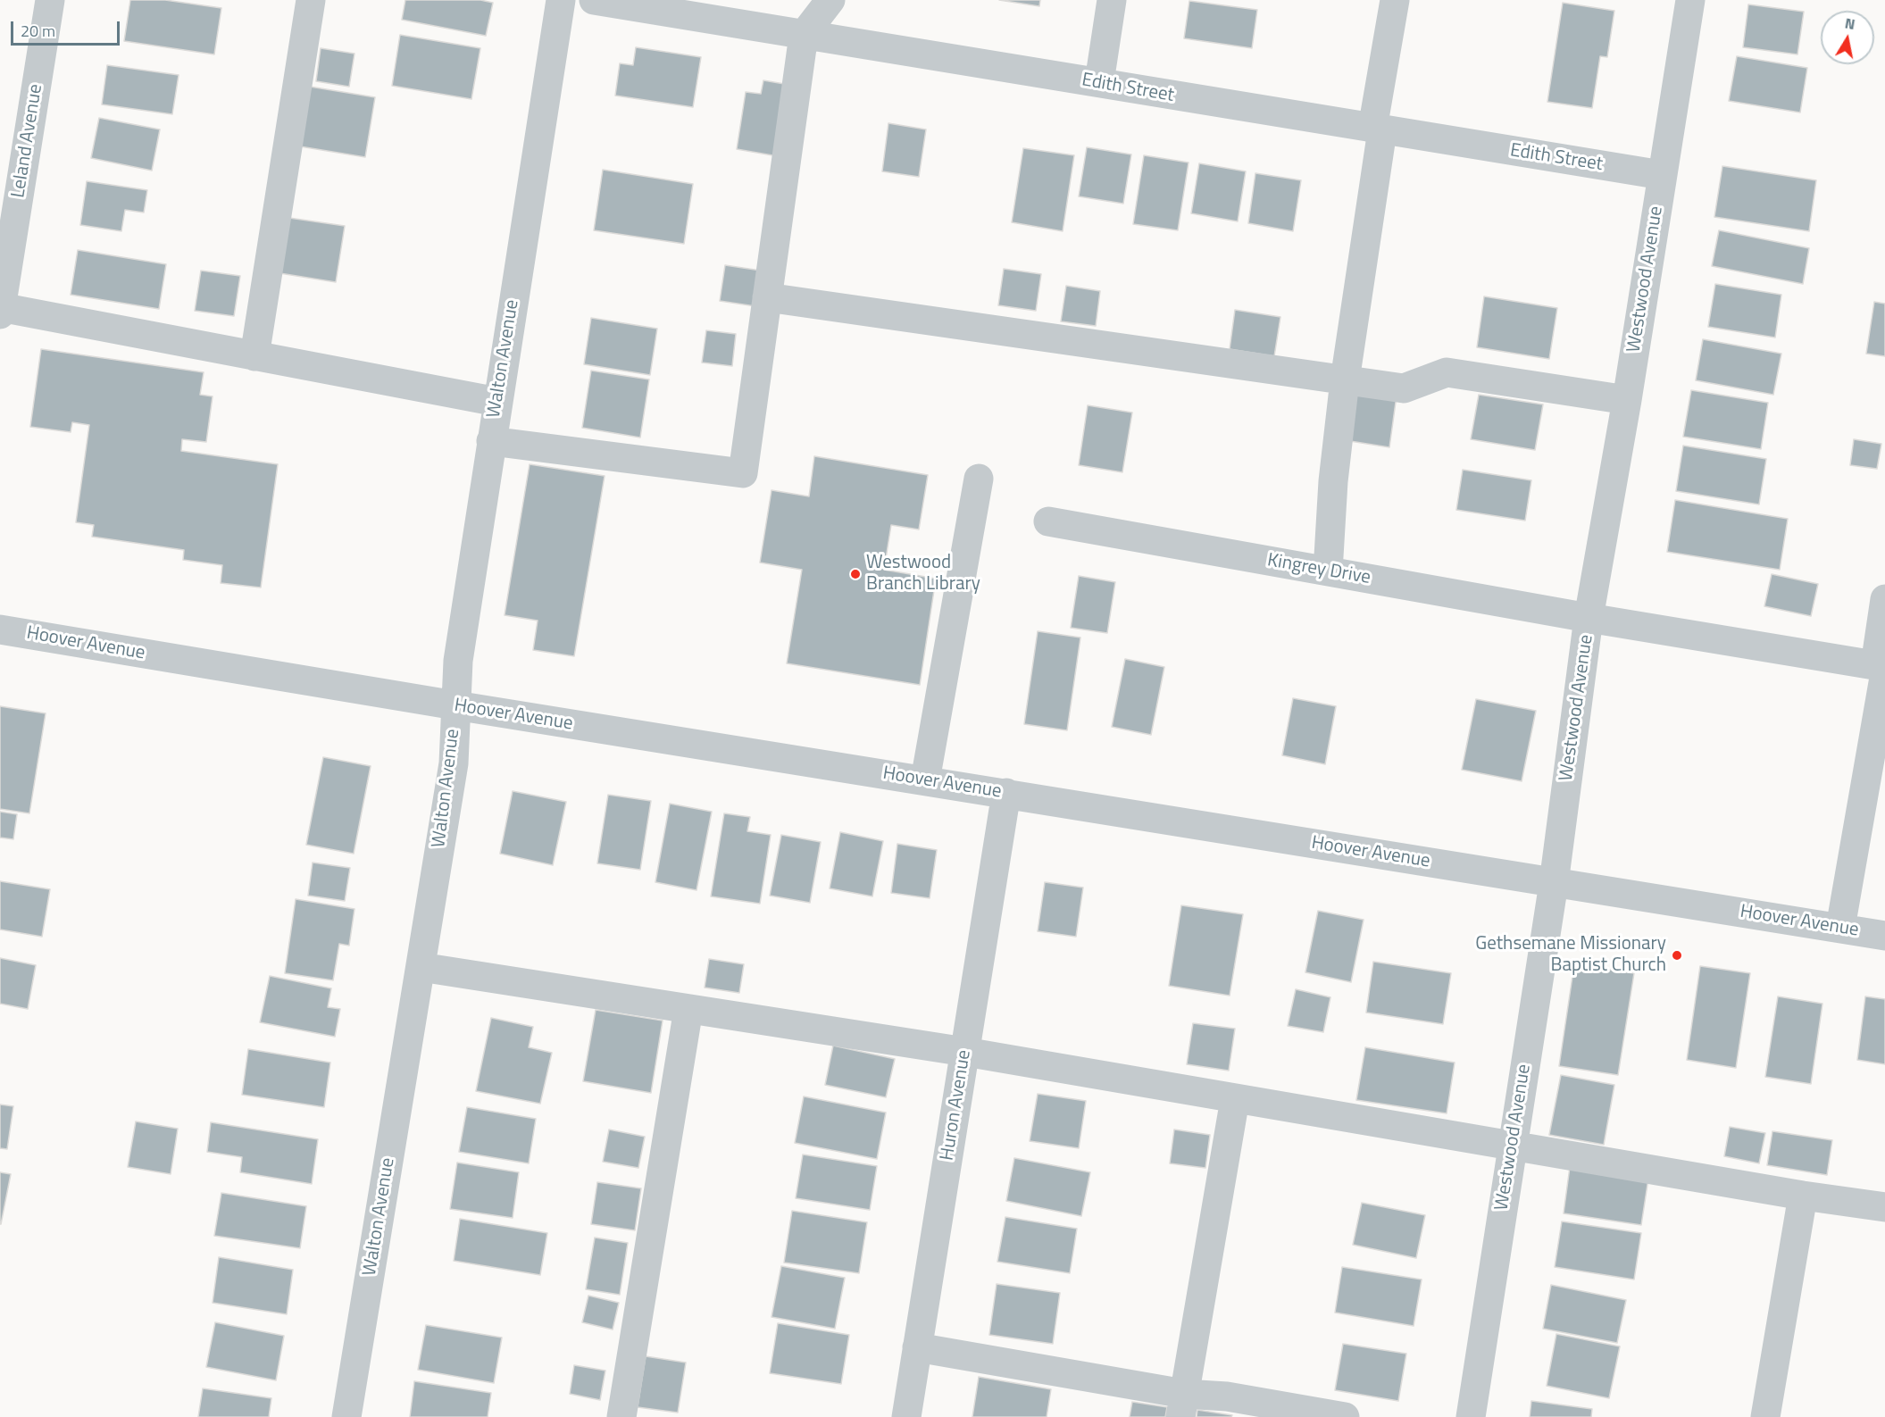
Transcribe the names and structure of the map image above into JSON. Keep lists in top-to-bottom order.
{
  "streets": {
    "street": [
      "Edith Street",
      "Leland Avenue",
      "Westwood Avenue",
      "Walton Avenue",
      "Kingrey Drive",
      "Hoover Avenue",
      "Huron Avenue"
    ]
  },
  "crossings": [
    ["Edith Street", "Westwood Avenue"],
    ["Westwood Avenue", "Kingrey Drive"],
    ["Westwood Avenue", "Hoover Avenue"],
    ["Walton Avenue", "Hoover Avenue"],
    ["Hoover Avenue", "Huron Avenue"]
  ],
  "places": ["Westwood Branch Library", "Gethsemane Missionary Baptist Church"],
  "scale_bar": "20 m",
  "north": "top"
}
